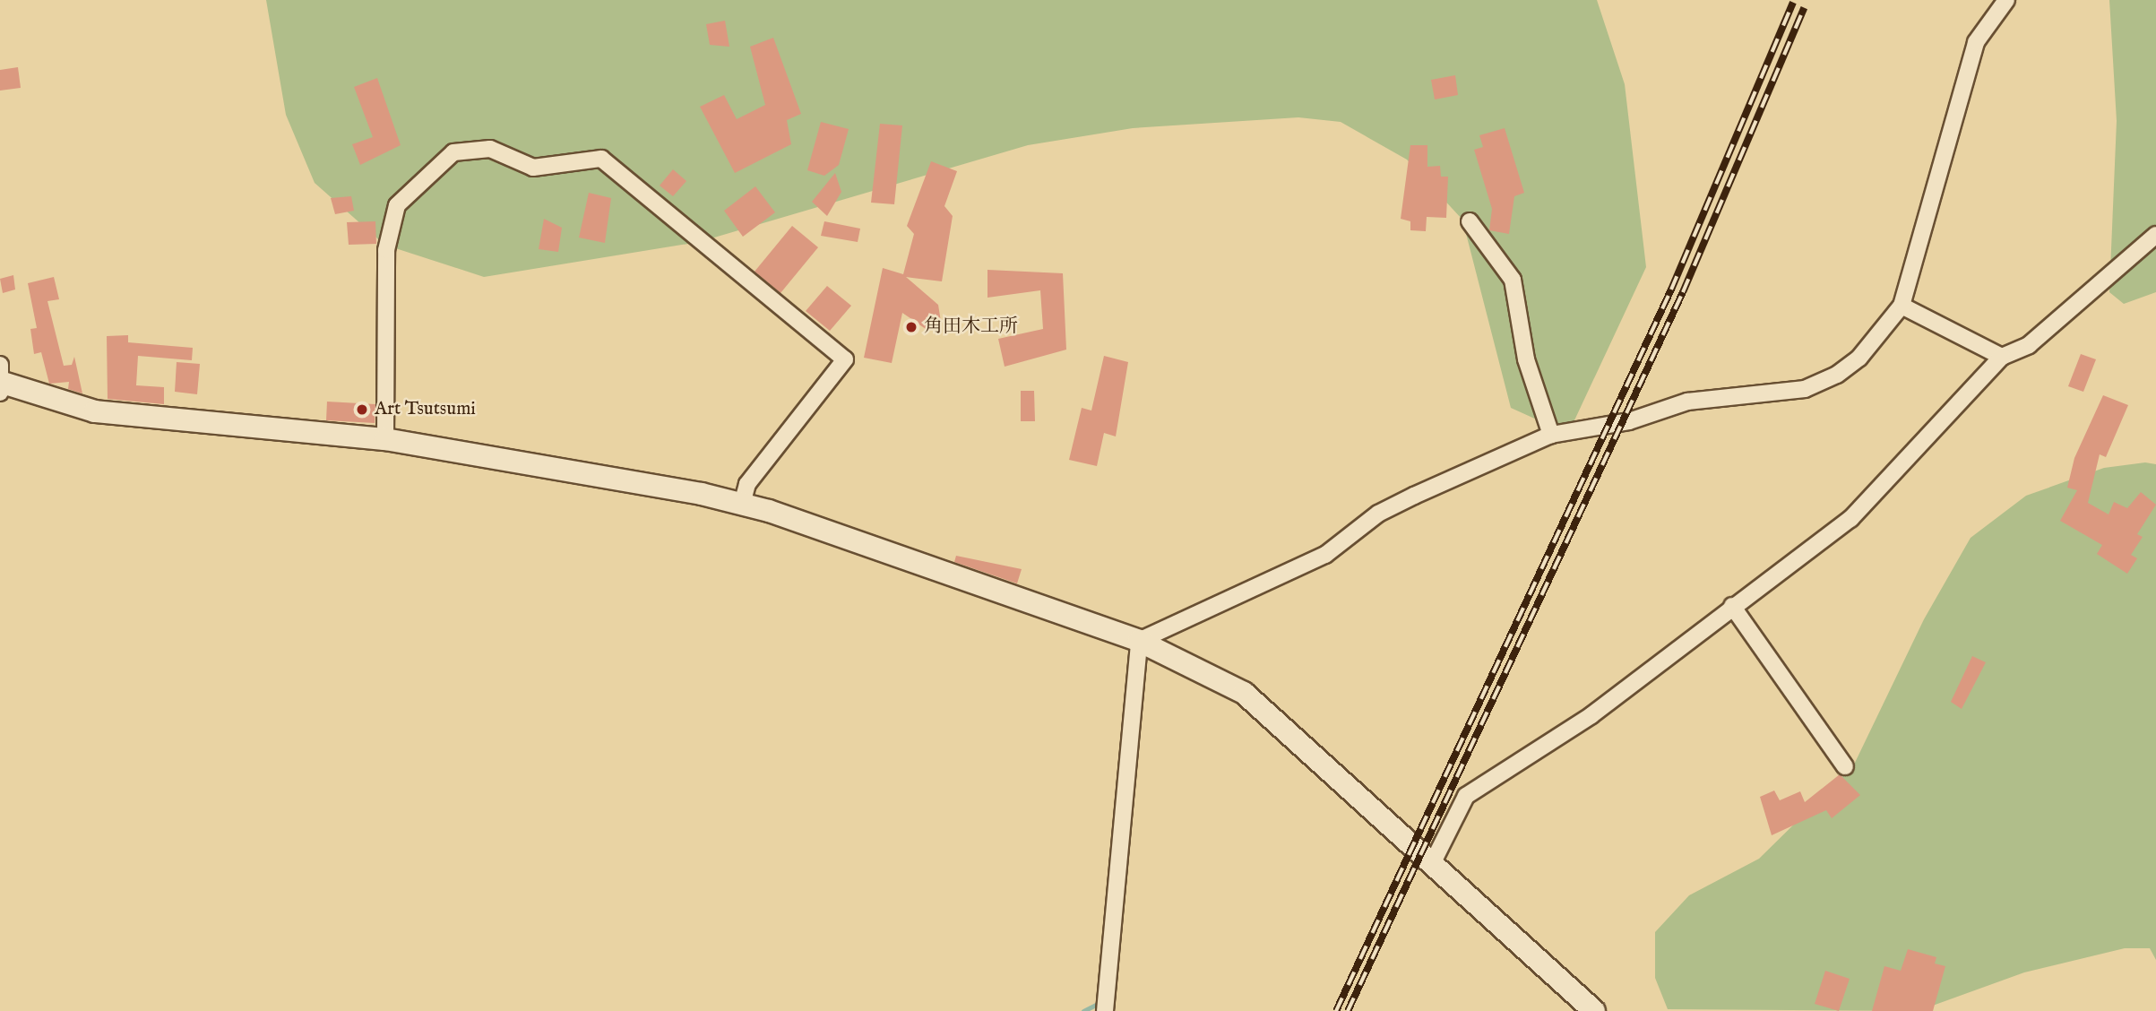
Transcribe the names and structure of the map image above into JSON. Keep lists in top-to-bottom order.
{
  "places": ["角田木工所", "Art Tsutsumi"]
}
